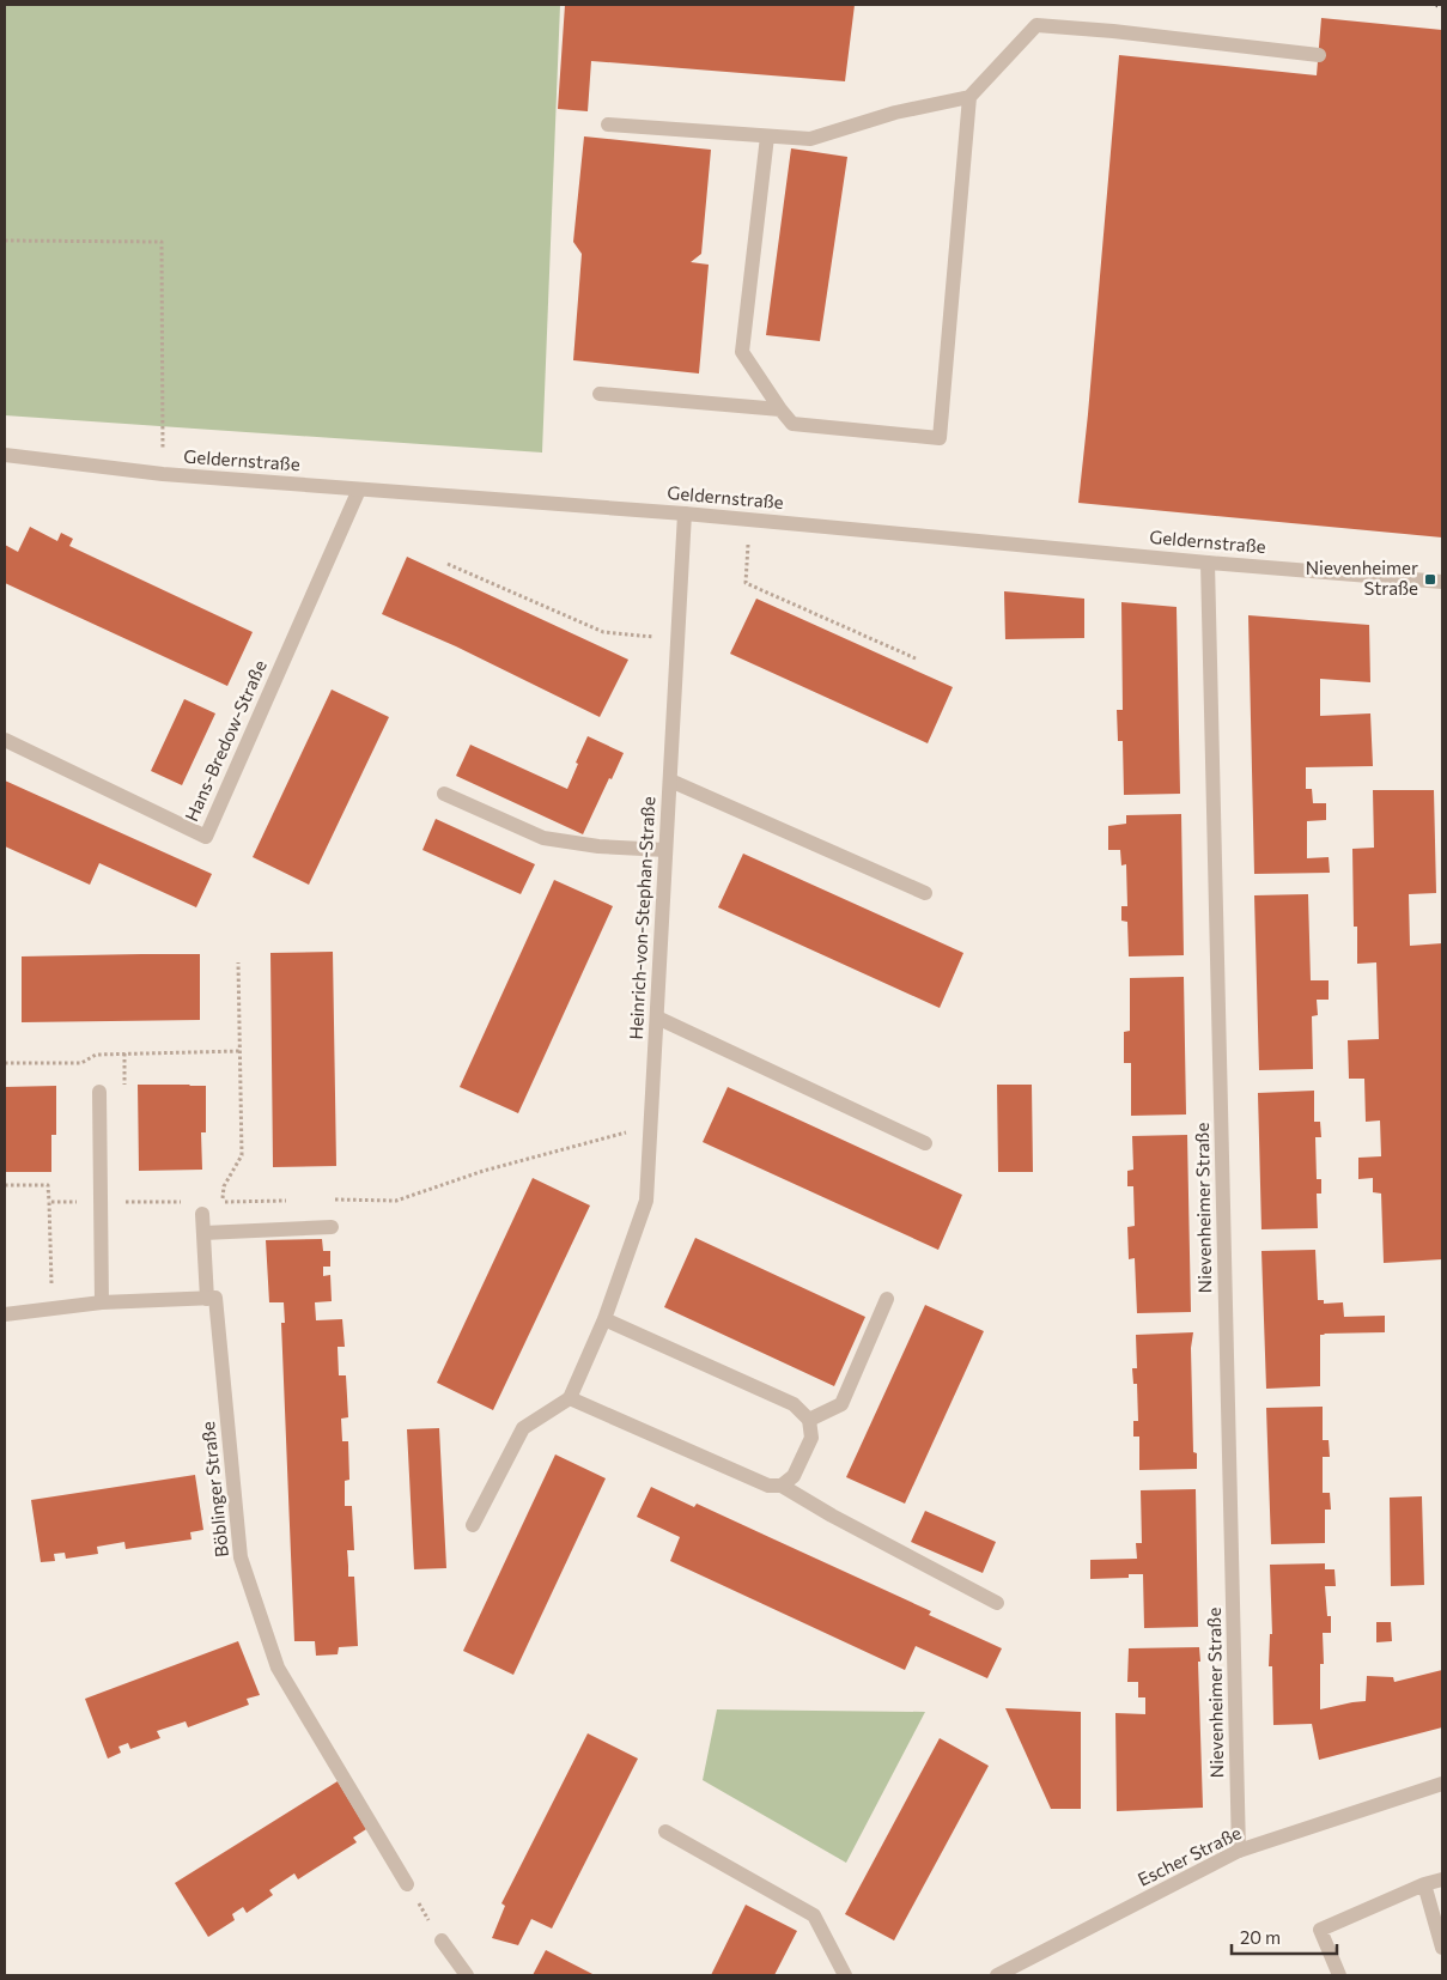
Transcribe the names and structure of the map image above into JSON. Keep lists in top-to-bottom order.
{
  "streets": {
    "street": [
      "Geldernstraße",
      "Hans-Bredow-Straße",
      "Heinrich-von-Stephan-Straße",
      "Nievenheimer Straße",
      "Böblinger Straße",
      "Escher Straße"
    ]
  },
  "crossings": [
    ["Geldernstraße", "Hans-Bredow-Straße"],
    ["Geldernstraße", "Heinrich-von-Stephan-Straße"],
    ["Geldernstraße", "Nievenheimer Straße"],
    ["Nievenheimer Straße", "Escher Straße"]
  ],
  "places": {
    "transit": ["Nievenheimer Straße"]
  },
  "scale_bar": "20 m"
}
